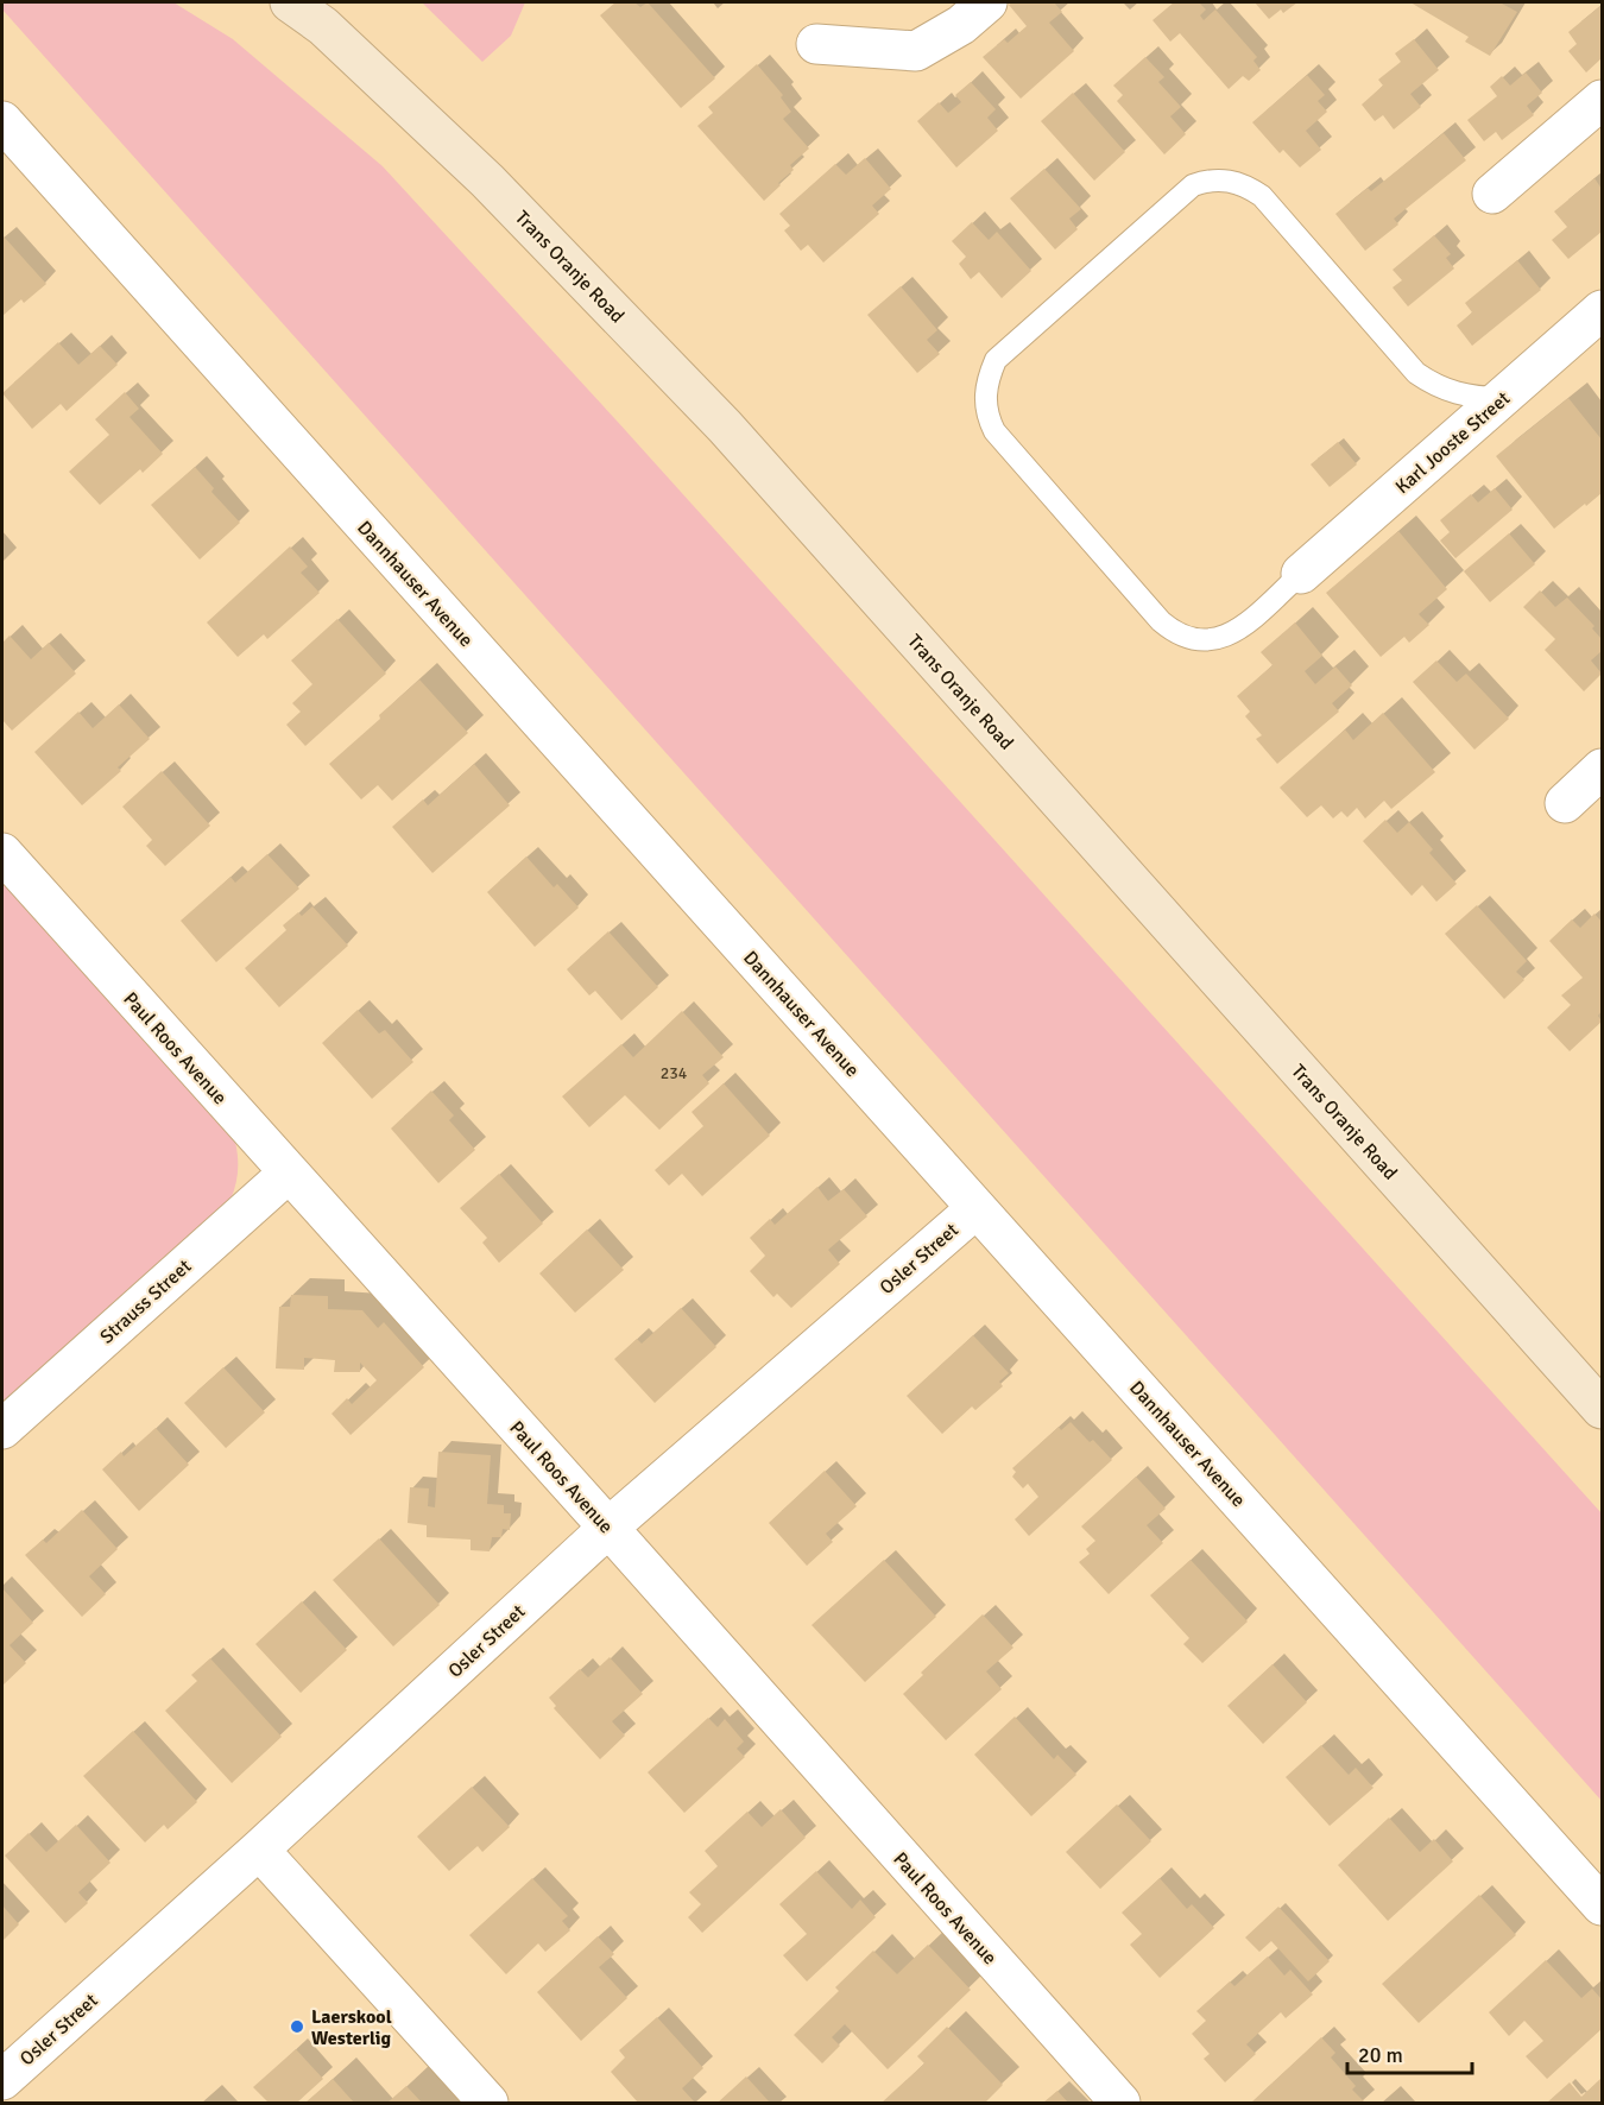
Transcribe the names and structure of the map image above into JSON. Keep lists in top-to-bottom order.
{
  "streets": {
    "main road": ["Trans Oranje Road"],
    "street": [
      "Karl Jooste Street",
      "Dannhauser Avenue",
      "Paul Roos Avenue",
      "Osler Street",
      "Strauss Street"
    ]
  },
  "crossings": [
    ["Dannhauser Avenue", "Osler Street"],
    ["Paul Roos Avenue", "Osler Street"],
    ["Paul Roos Avenue", "Strauss Street"]
  ],
  "places": ["Laerskool Westerlig"],
  "house_numbers": ["234"],
  "scale_bar": "20 m"
}
